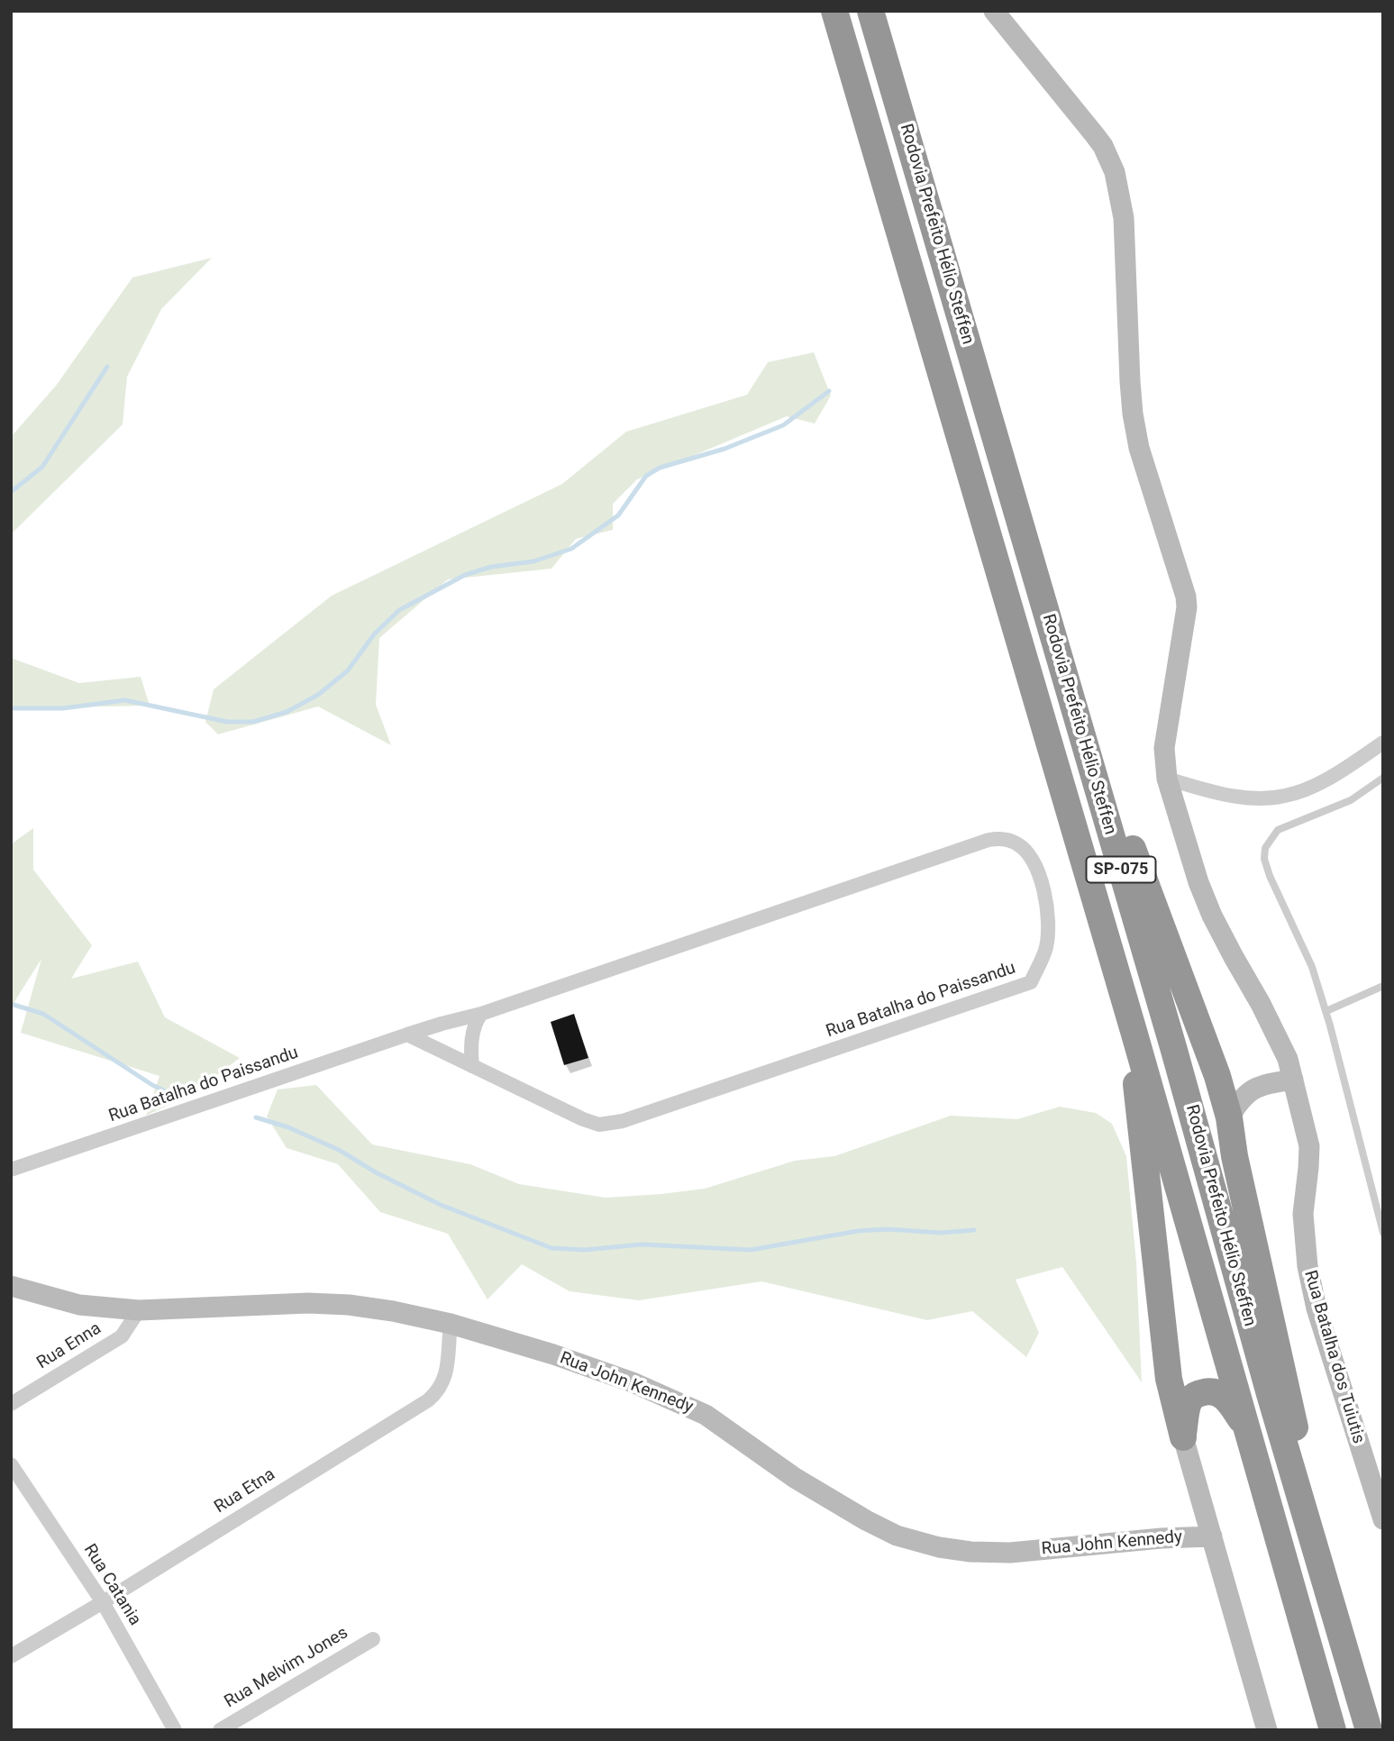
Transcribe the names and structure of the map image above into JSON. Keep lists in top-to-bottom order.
{
  "streets": {
    "highway": ["Rodovia Prefeito Hélio Steffen", "SP-075"],
    "street": [
      "Rua Batalha do Paissandu",
      "Rua Enna",
      "Rua Batalha dos Tuiutis",
      "Rua John Kennedy",
      "Rua Etna",
      "Rua Catania",
      "Rua Melvim Jones"
    ]
  },
  "crossings": [
    ["Rua Enna", "Rua John Kennedy"],
    ["Rua John Kennedy", "Rua Etna"],
    ["Rua Etna", "Rua Catania"]
  ]
}
